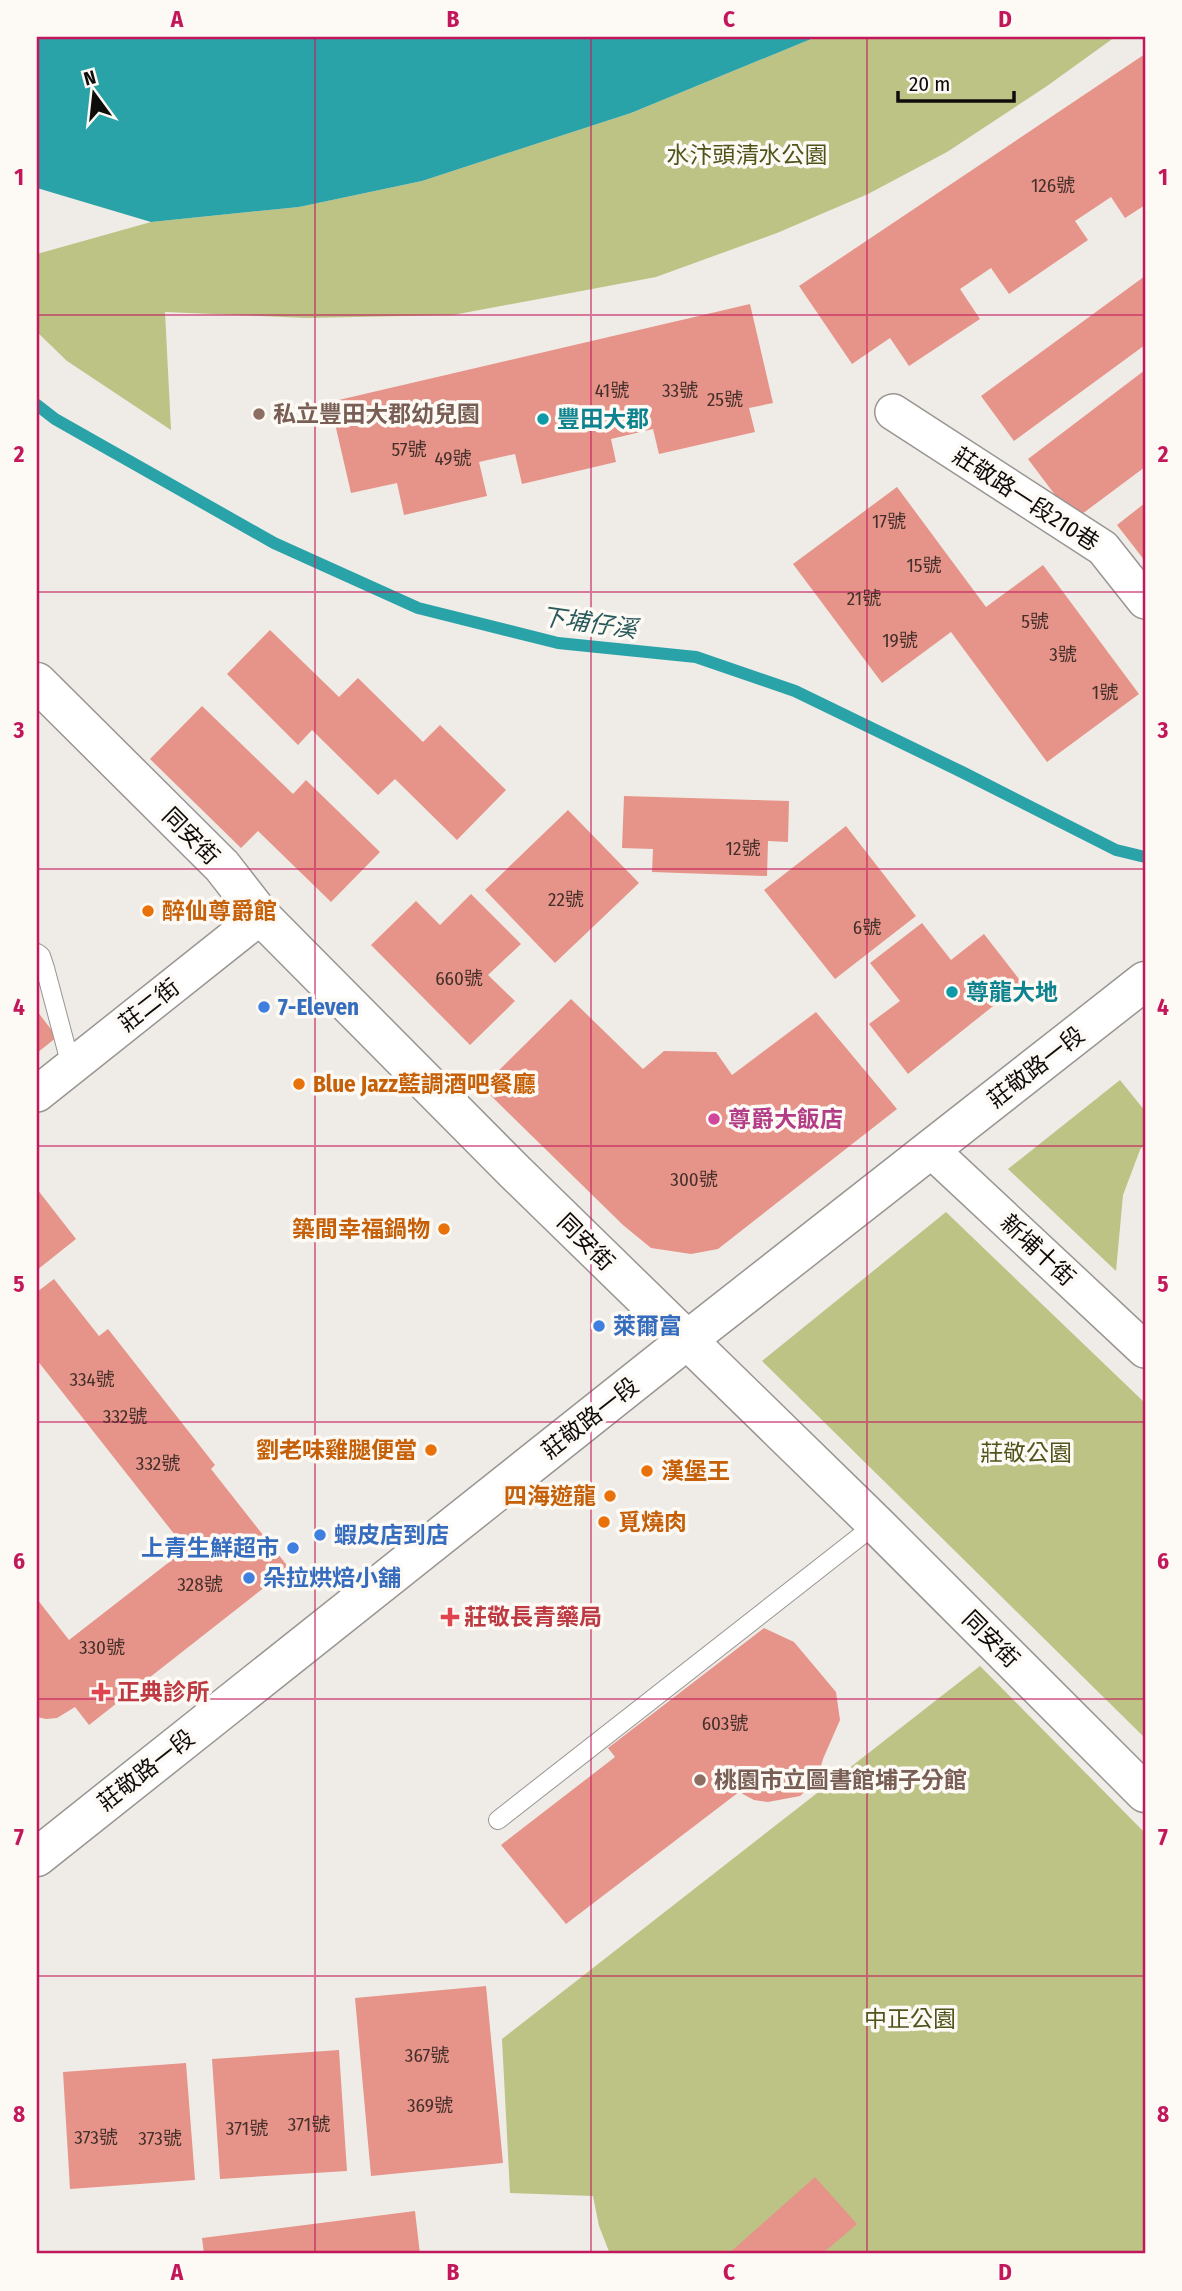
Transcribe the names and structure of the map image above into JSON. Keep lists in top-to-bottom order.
{
  "streets": {
    "street": [
      "莊敬路一段210巷",
      "同安街",
      "莊二街",
      "莊敬路一段",
      "新埔十街"
    ]
  },
  "crossings": [
    ["同安街", "莊二街"],
    ["同安街", "莊敬路一段"],
    ["莊敬路一段", "新埔十街"]
  ],
  "water": ["下埔仔溪"],
  "parks": ["水汴頭清水公園", "莊敬公園", "中正公園"],
  "places": {
    "other": [
      "私立豐田大郡幼兒園",
      "豐田大郡",
      "醉仙尊爵館",
      "尊龍大地",
      "7-Eleven",
      "Blue Jazz藍調酒吧餐廳",
      "尊爵大飯店",
      "築間幸福鍋物",
      "萊爾富",
      "劉老味雞腿便當",
      "漢堡王",
      "四海遊龍",
      "覓燒肉",
      "蝦皮店到店",
      "上青生鮮超市",
      "朵拉烘焙小舖",
      "桃園市立圖書館埔子分館"
    ],
    "health": ["莊敬長青藥局", "正典診所"]
  },
  "house_numbers": [
    "126號",
    "41號",
    "33號",
    "25號",
    "57號",
    "49號",
    "17號",
    "15號",
    "21號",
    "5號",
    "19號",
    "3號",
    "1號",
    "12號",
    "22號",
    "6號",
    "660號",
    "300號",
    "334號",
    "332號",
    "332號",
    "328號",
    "330號",
    "603號",
    "367號",
    "369號",
    "371號",
    "371號",
    "373號",
    "373號"
  ],
  "scale_bar": "20 m",
  "north": "top",
  "grid": {
    "columns": [
      "A",
      "B",
      "C",
      "D"
    ],
    "rows": [
      "1",
      "2",
      "3",
      "4",
      "5",
      "6",
      "7",
      "8"
    ]
  }
}
